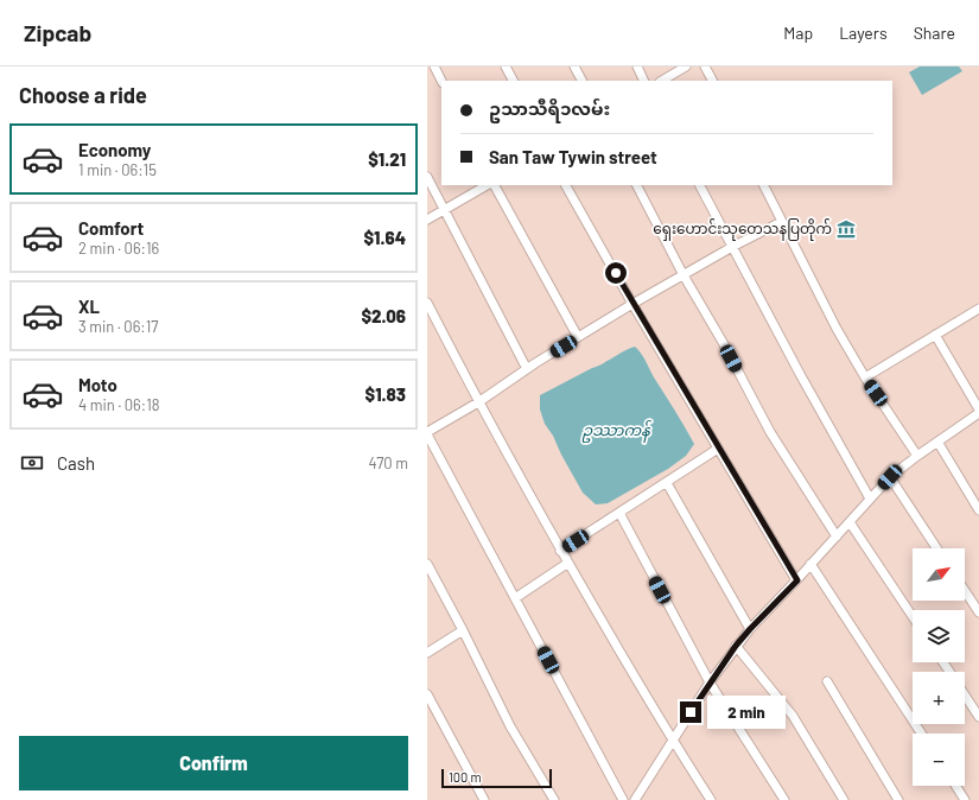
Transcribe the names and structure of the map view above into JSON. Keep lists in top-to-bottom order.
{
  "water": ["ဥဿာကန်"],
  "places": {
    "museum": ["ရှေးဟောင်းသုတေသနပြတိုက်"]
  },
  "scale_bar": "100 m",
  "north": "top right",
  "page": {
    "header": "Zipcab",
    "nav": ["Map", "Layers", "Share"],
    "heading": "Choose a ride",
    "banner": ["ဥသာသီရိ၁လမ်း", "San Taw Tywin street"],
    "list": [
      {
        "name": "Economy",
        "note": "1 min · 06:15",
        "value": "$1.21"
      },
      {
        "name": "Comfort",
        "note": "2 min · 06:16",
        "value": "$1.64"
      },
      {
        "name": "XL",
        "note": "3 min · 06:17",
        "value": "$2.06"
      },
      {
        "name": "Moto",
        "note": "4 min · 06:18",
        "value": "$1.83"
      }
    ],
    "pay": ["Cash", "470 m"],
    "map_buttons": ["+", "−"],
    "bubble": "2 min",
    "buttons": "Confirm",
    "scale": "100 m"
  }
}
